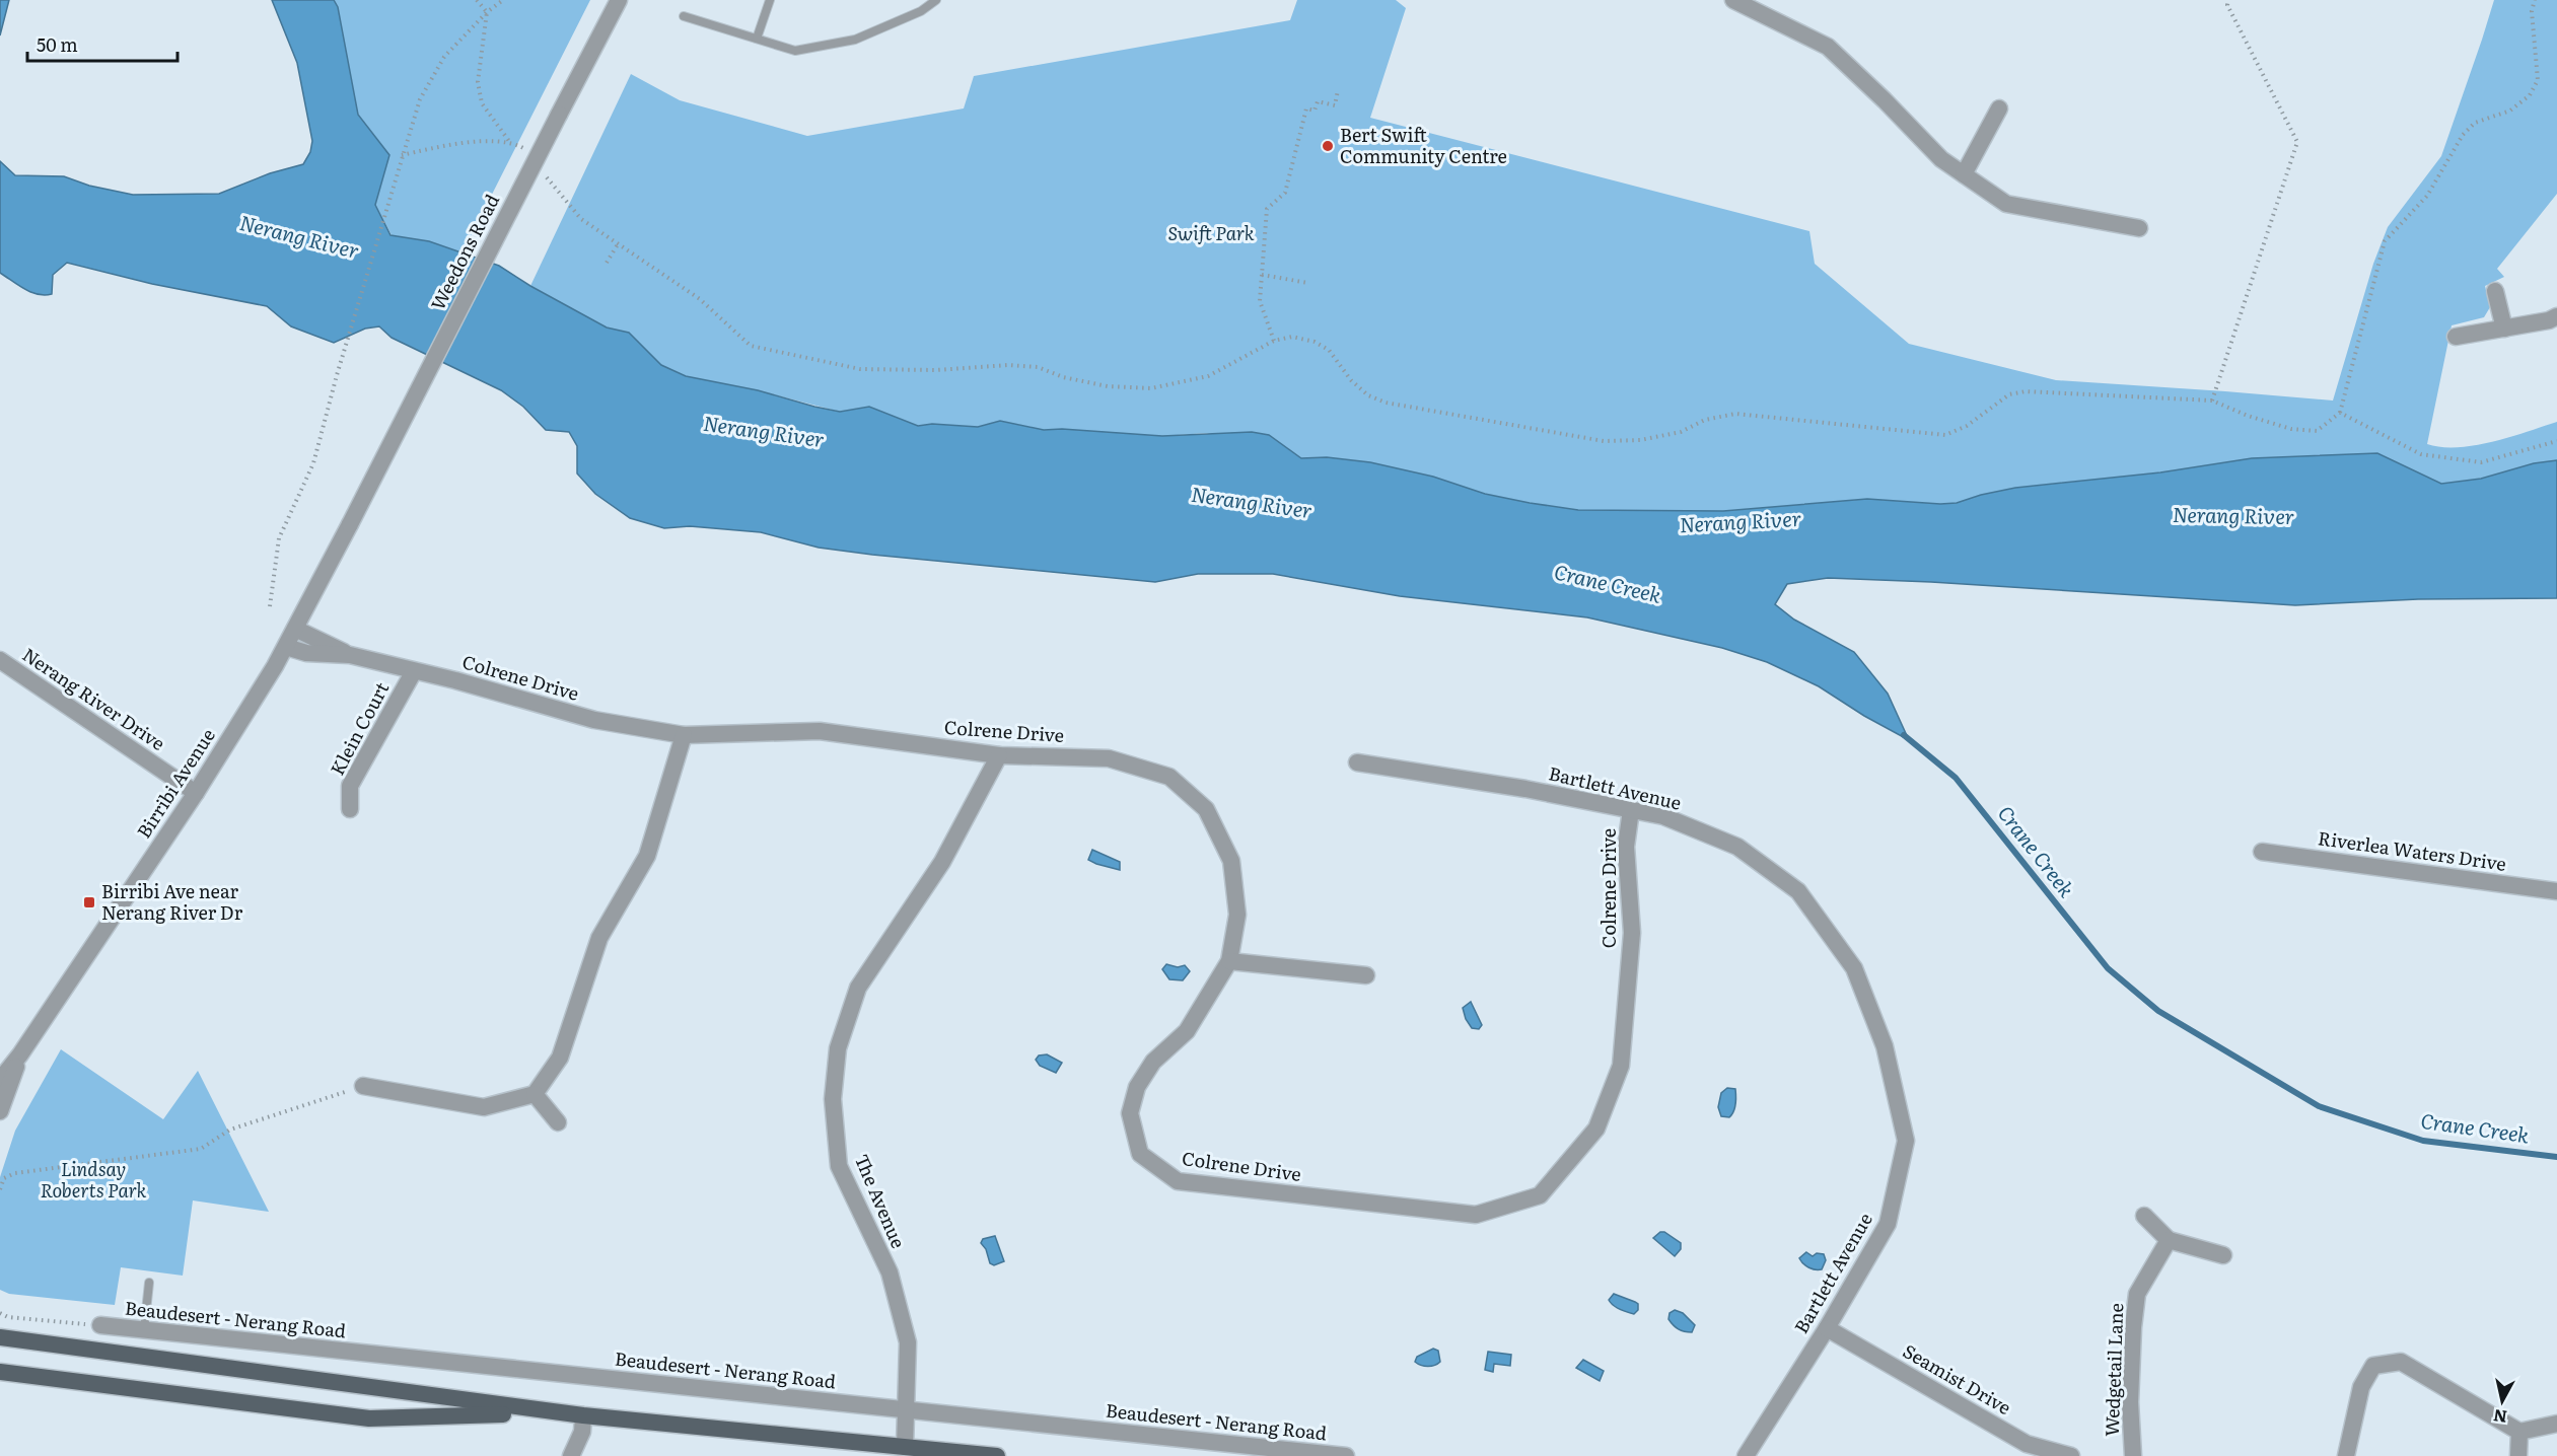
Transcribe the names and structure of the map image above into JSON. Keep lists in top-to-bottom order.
{
  "streets": {
    "street": [
      "Weedons Road",
      "Colrene Drive",
      "Nerang River Drive",
      "Klein Court",
      "Birribi Avenue",
      "Bartlett Avenue",
      "Riverlea Waters Drive",
      "The Avenue",
      "Beaudesert - Nerang Road",
      "Wedgetail Lane",
      "Seamist Drive"
    ]
  },
  "crossings": [
    ["Weedons Road", "Birribi Avenue"],
    ["Colrene Drive", "Klein Court"],
    ["Colrene Drive", "Birribi Avenue"],
    ["Colrene Drive", "Bartlett Avenue"],
    ["Colrene Drive", "The Avenue"],
    ["Nerang River Drive", "Birribi Avenue"],
    ["Bartlett Avenue", "Seamist Drive"],
    ["The Avenue", "Beaudesert - Nerang Road"]
  ],
  "water": ["Nerang River", "Crane Creek"],
  "parks": ["Swift Park", "Lindsay Roberts Park"],
  "places": {
    "other": ["Bert Swift Community Centre"],
    "transit": ["Birribi Ave near Nerang River Dr"]
  },
  "scale_bar": "50 m",
  "north": "bottom"
}
